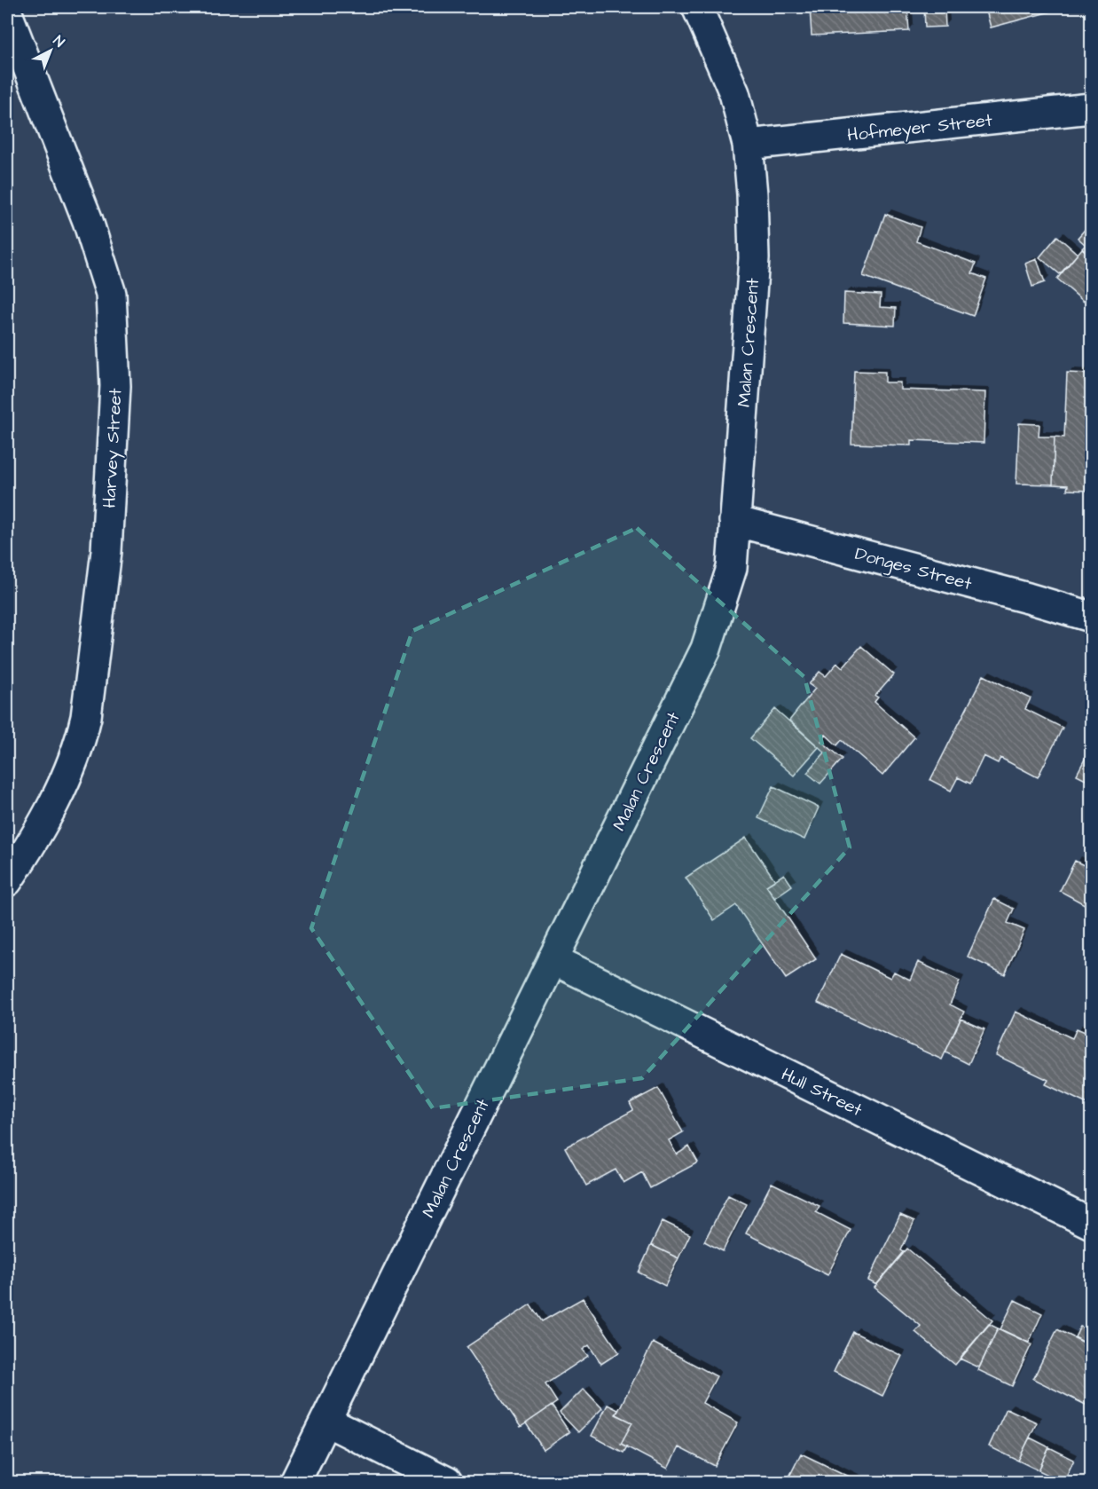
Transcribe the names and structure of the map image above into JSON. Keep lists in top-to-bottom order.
{
  "streets": {
    "street": [
      "Hofmeyer Street",
      "Malan Crescent",
      "Harvey Street",
      "Donges Street",
      "Hull Street"
    ]
  },
  "crossings": [
    ["Hofmeyer Street", "Malan Crescent"],
    ["Malan Crescent", "Donges Street"],
    ["Malan Crescent", "Hull Street"]
  ],
  "north": "top right"
}
